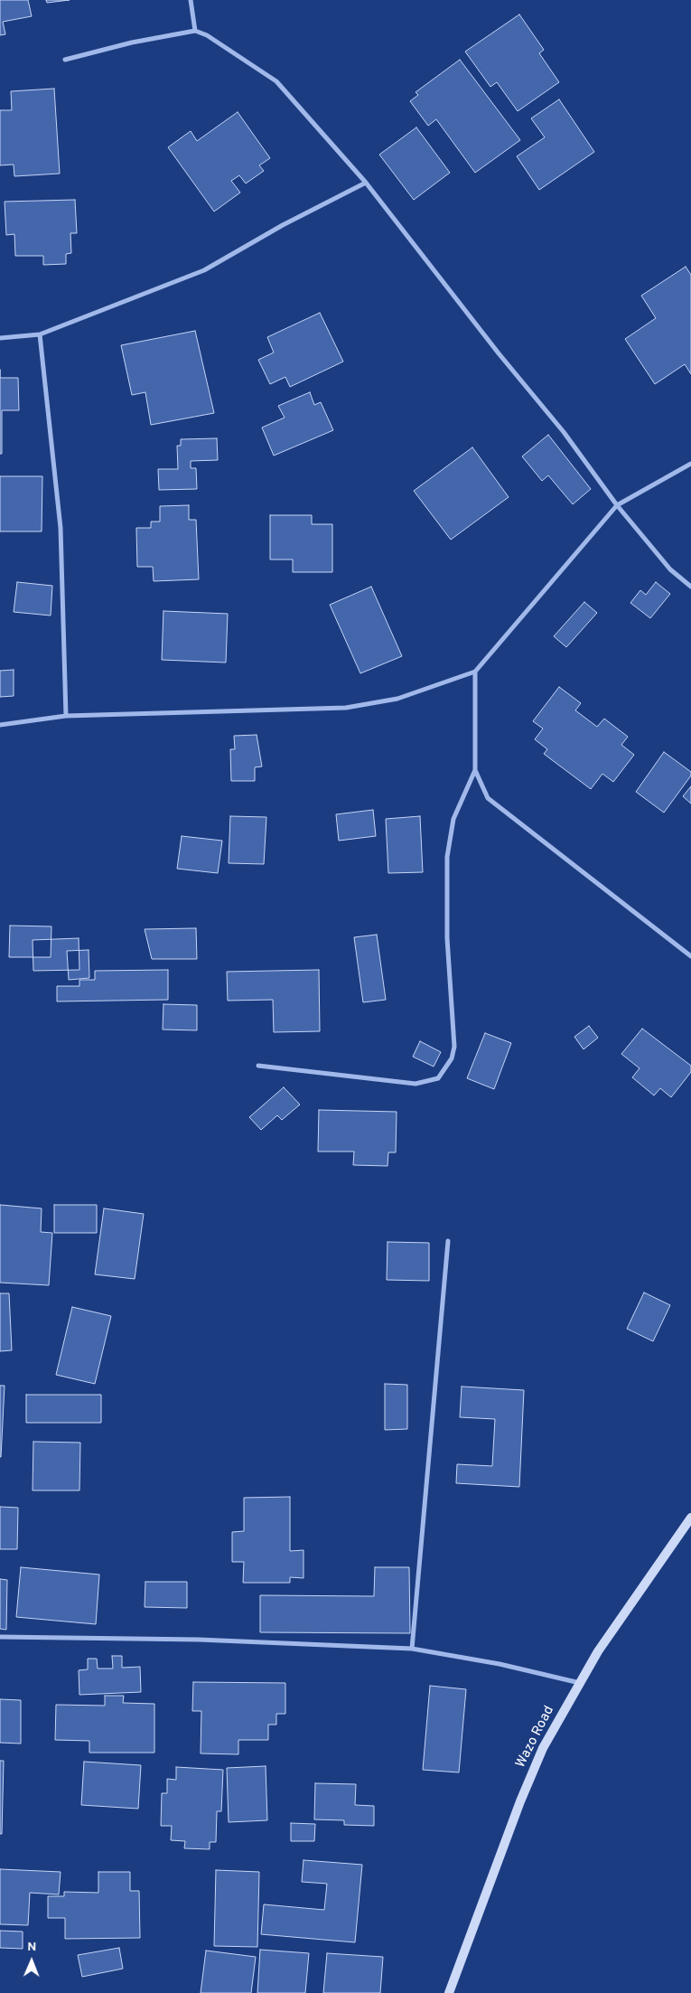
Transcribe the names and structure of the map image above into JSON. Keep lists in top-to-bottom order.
{
  "streets": {
    "main road": ["Wazo Road"]
  },
  "north": "top"
}
